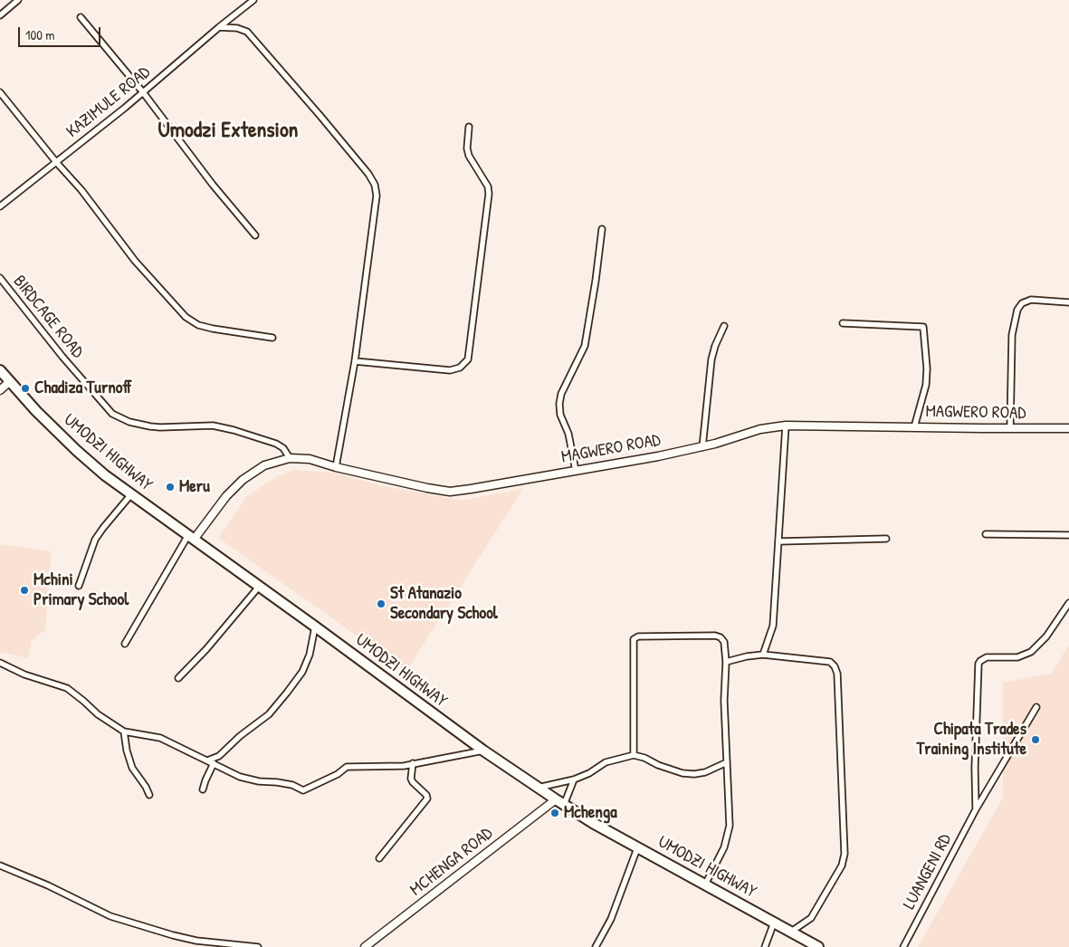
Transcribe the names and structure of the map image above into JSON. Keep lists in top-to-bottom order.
{
  "streets": {
    "highway": ["UMODZI HIGHWAY"],
    "street": [
      "KAZIMULE ROAD",
      "BIRDCAGE ROAD",
      "MAGWERO ROAD",
      "MCHENGA ROAD",
      "LUANGENI RD"
    ]
  },
  "crossings": [
    ["BIRDCAGE ROAD", "MAGWERO ROAD"],
    ["MAGWERO ROAD", "UMODZI HIGHWAY"],
    ["UMODZI HIGHWAY", "MCHENGA ROAD"]
  ],
  "districts": ["Umodzi Extension"],
  "places": [
    "Chadiza Turnoff",
    "Meru",
    "Mchini Primary School",
    "St Atanazio Secondary School",
    "Chipata Trades Training Institute",
    "Mchenga"
  ],
  "scale_bar": "100 m"
}
